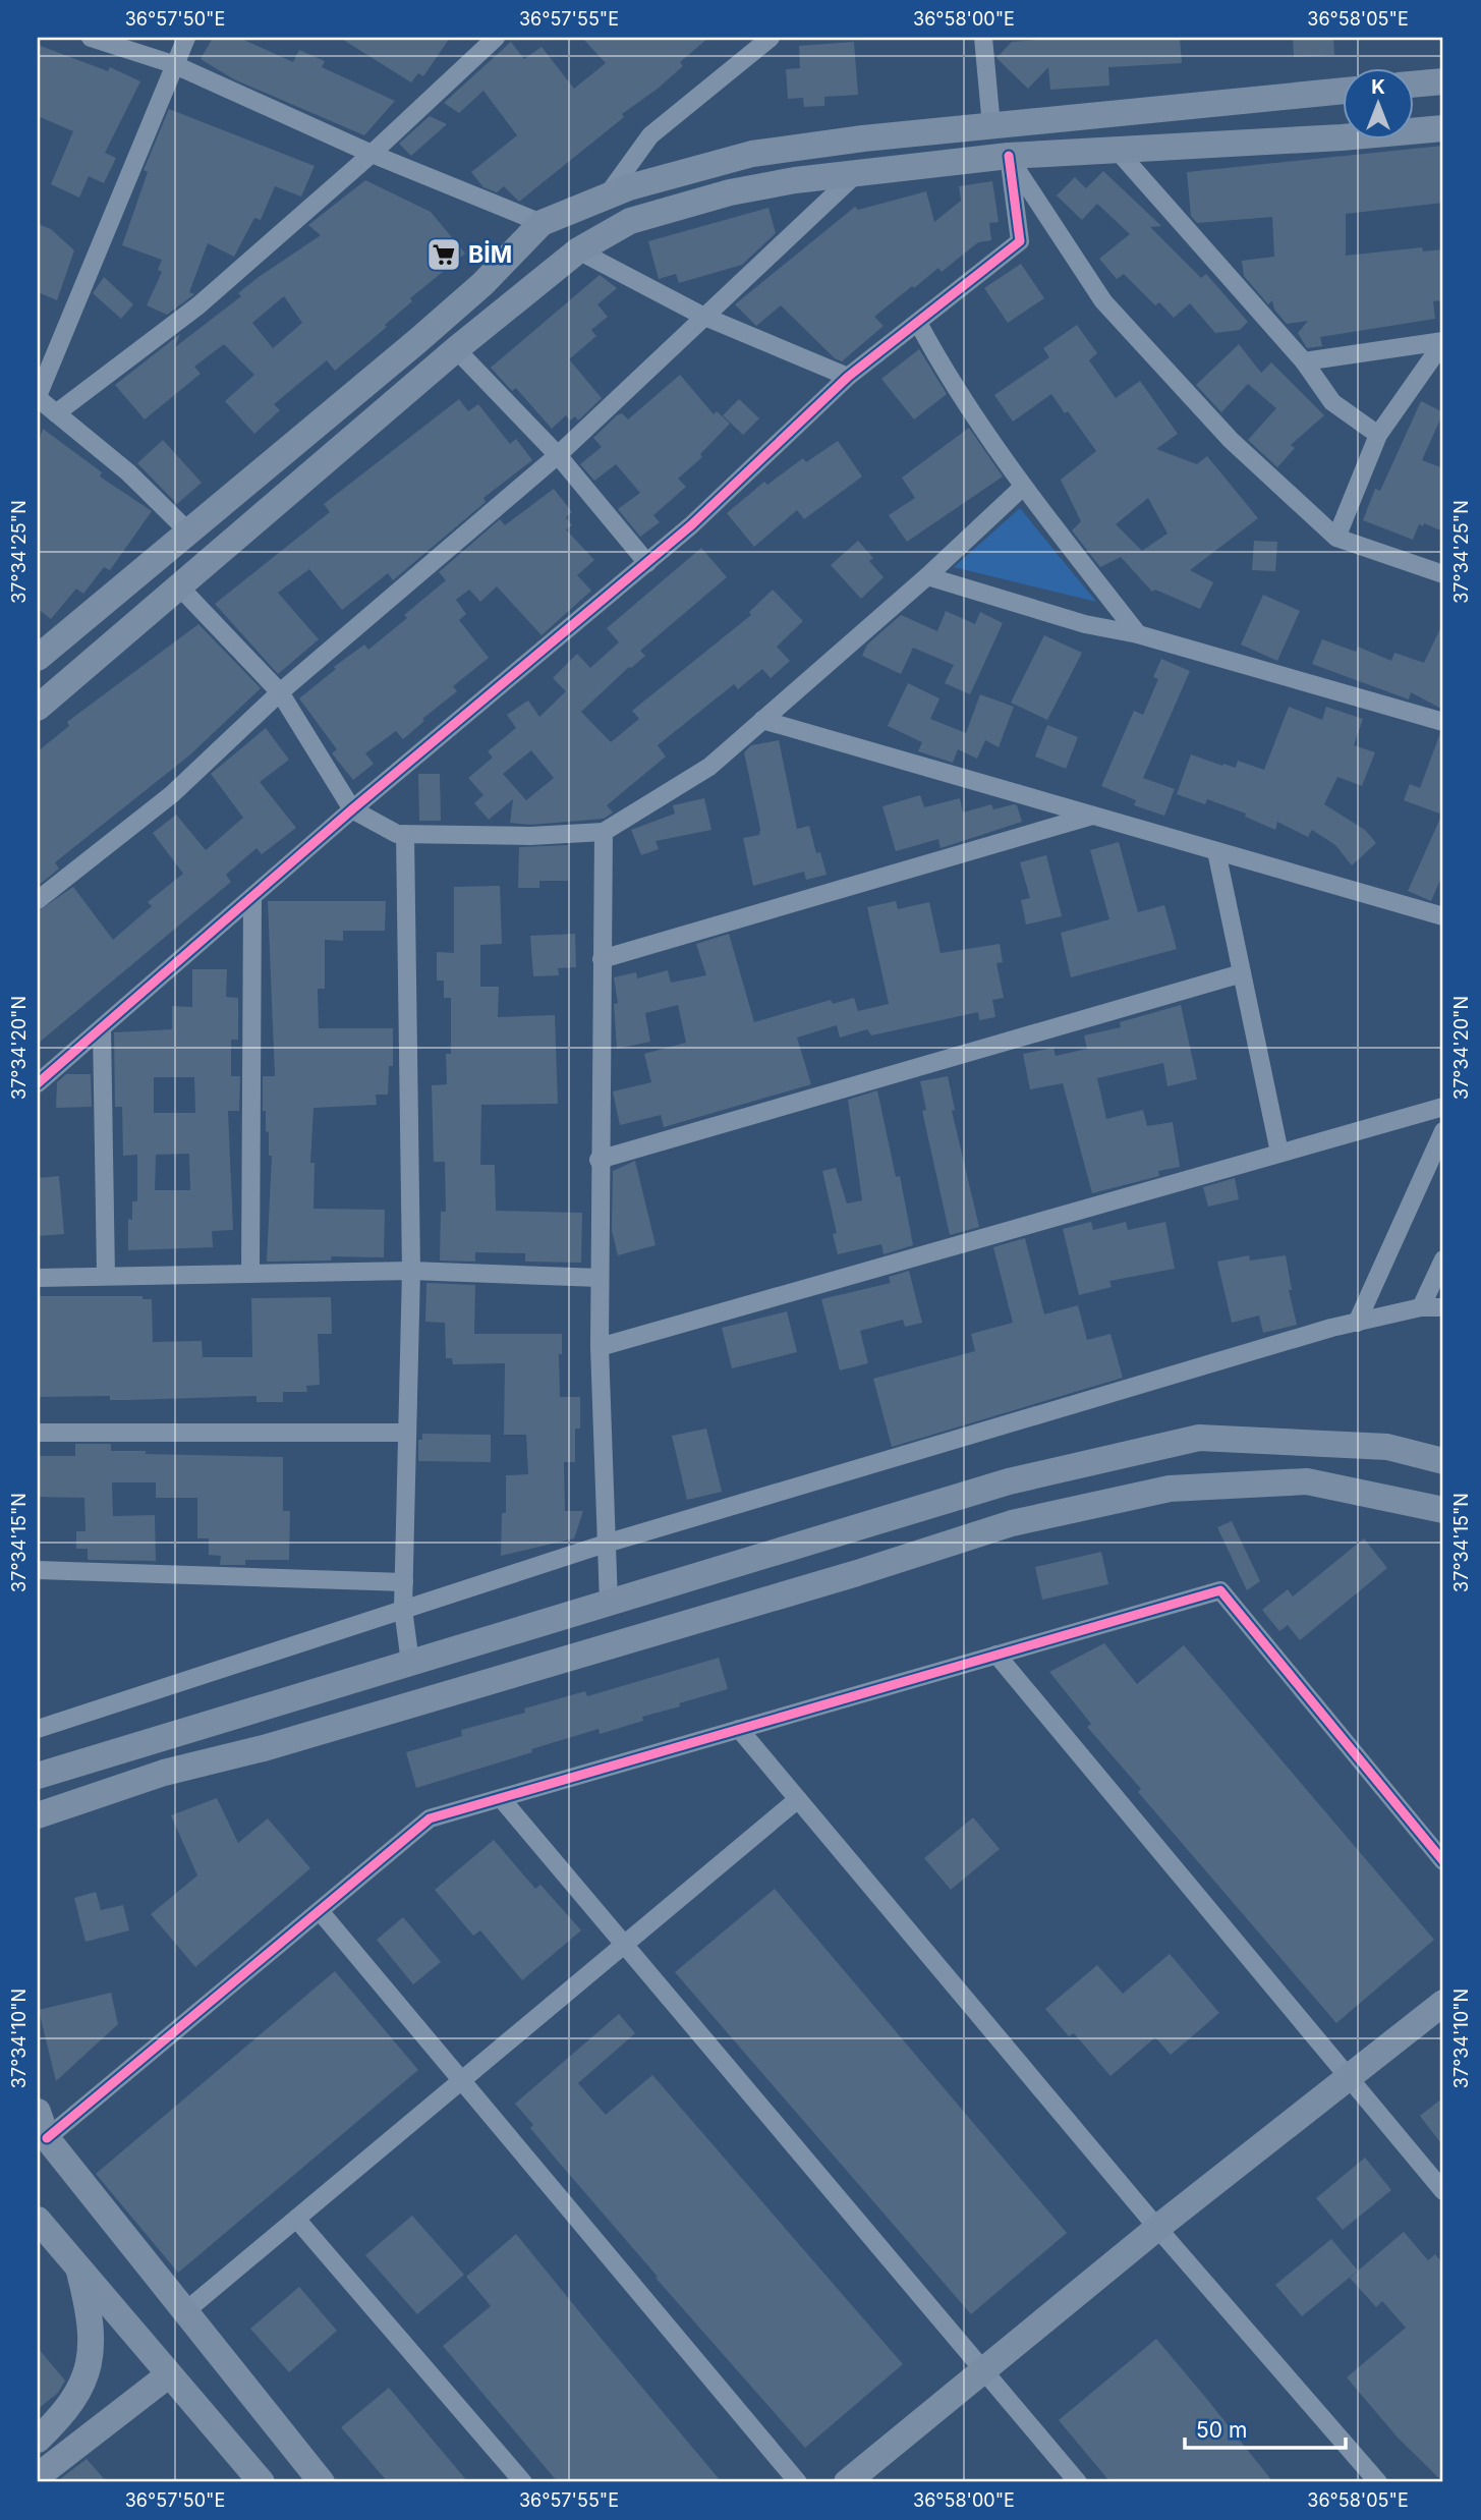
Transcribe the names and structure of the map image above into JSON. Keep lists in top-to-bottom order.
{
  "places": {
    "supermarket": ["BİM"]
  },
  "scale_bar": "50 m",
  "north": "top",
  "coordinates": [
    "36°57'50\"E",
    "36°57'55\"E",
    "36°58'00\"E",
    "36°58'05\"E",
    "37°34'25\"N",
    "37°34'20\"N",
    "37°34'15\"N",
    "37°34'10\"N"
  ]
}
